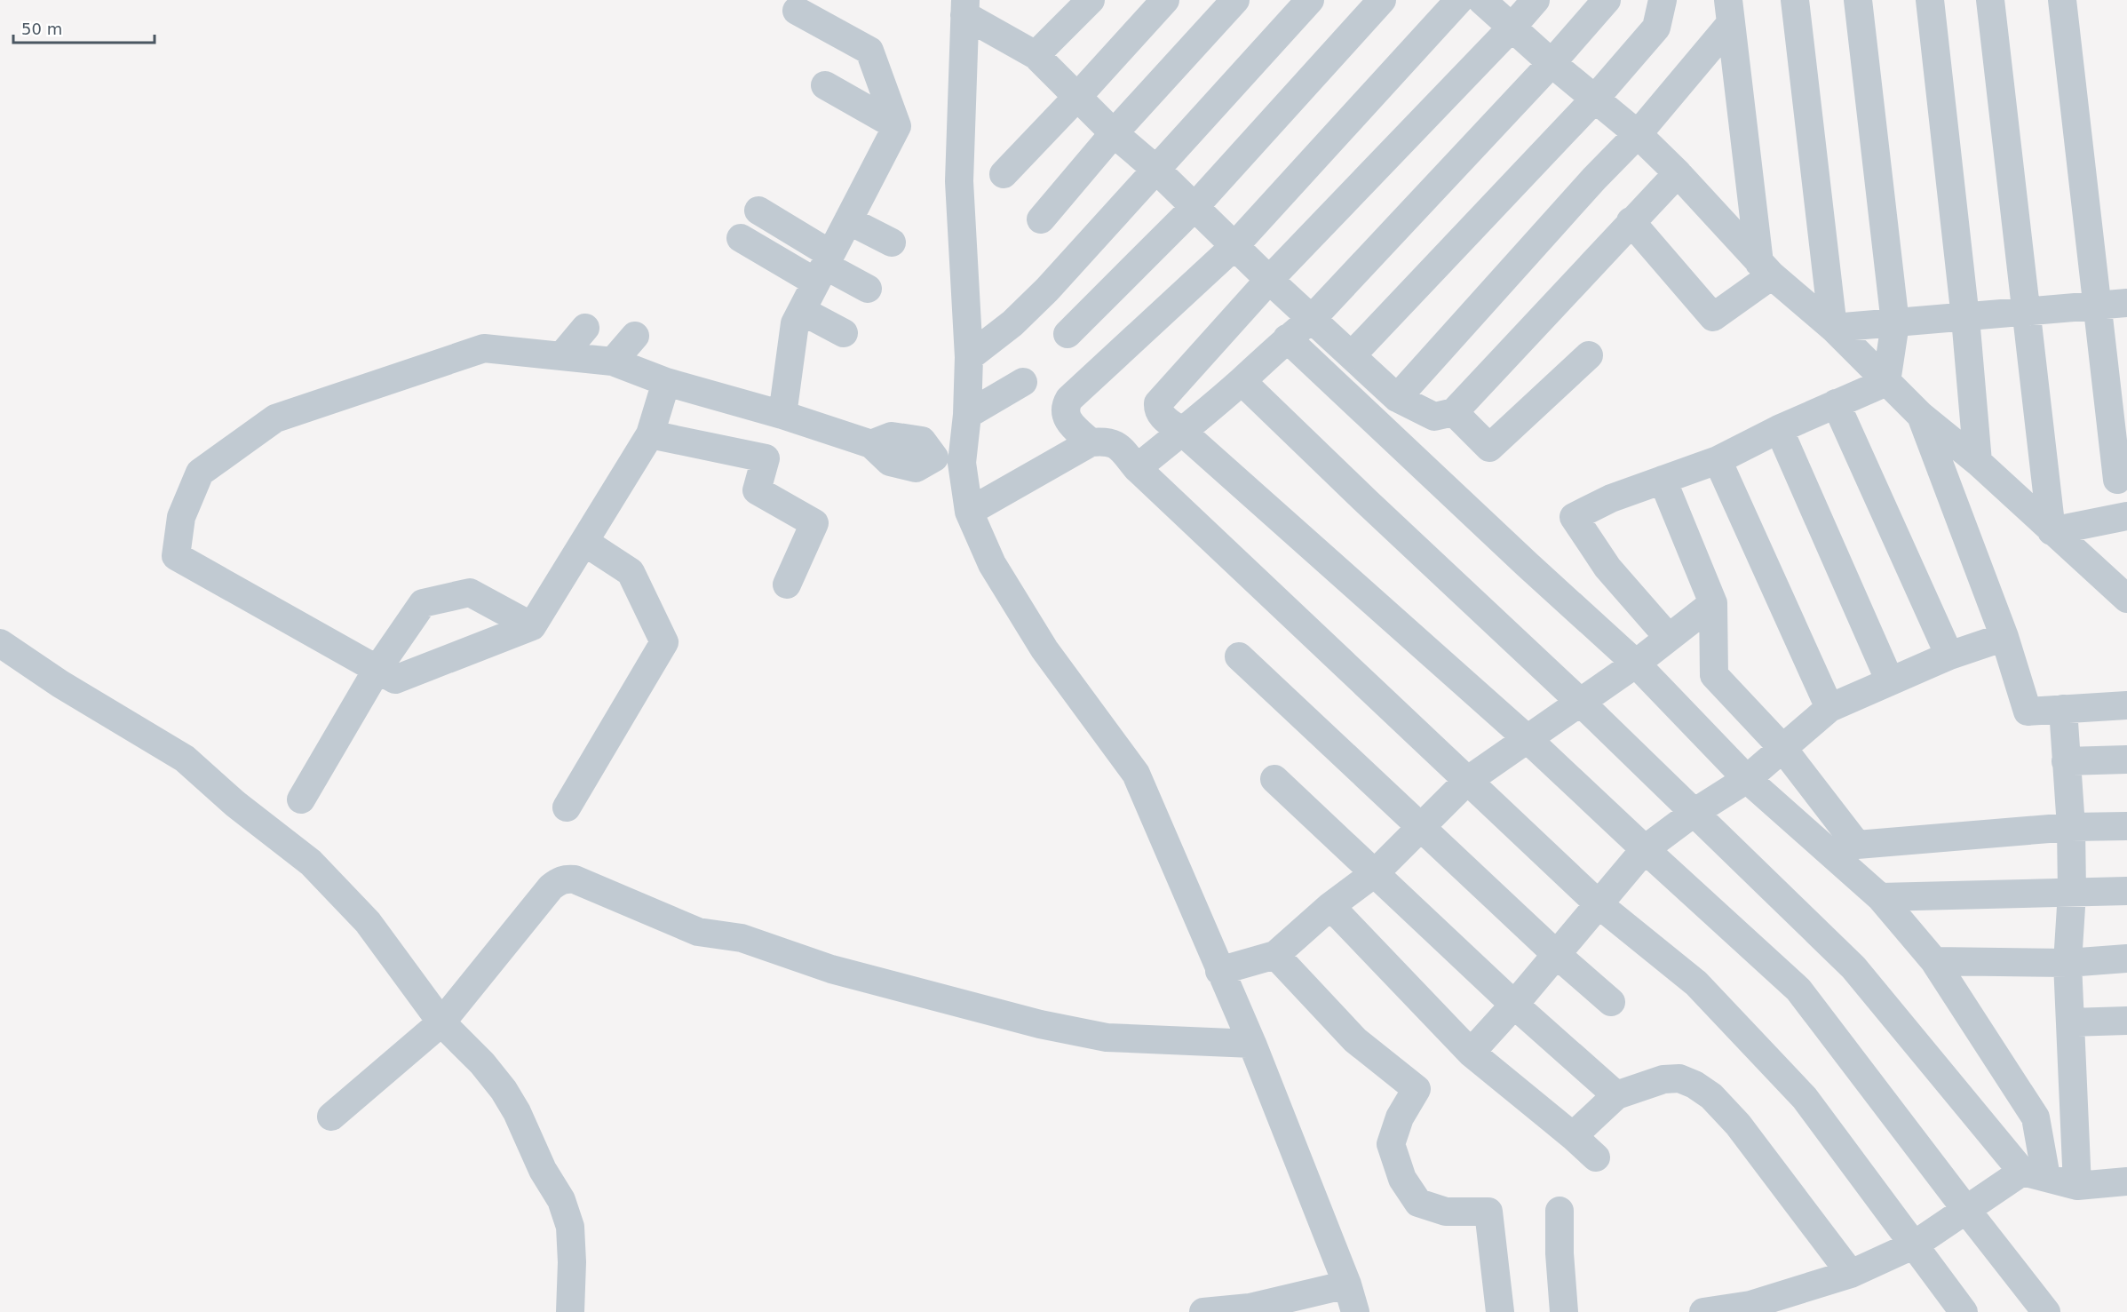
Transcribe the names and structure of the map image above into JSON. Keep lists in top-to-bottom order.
{
  "scale_bar": "50 m"
}
